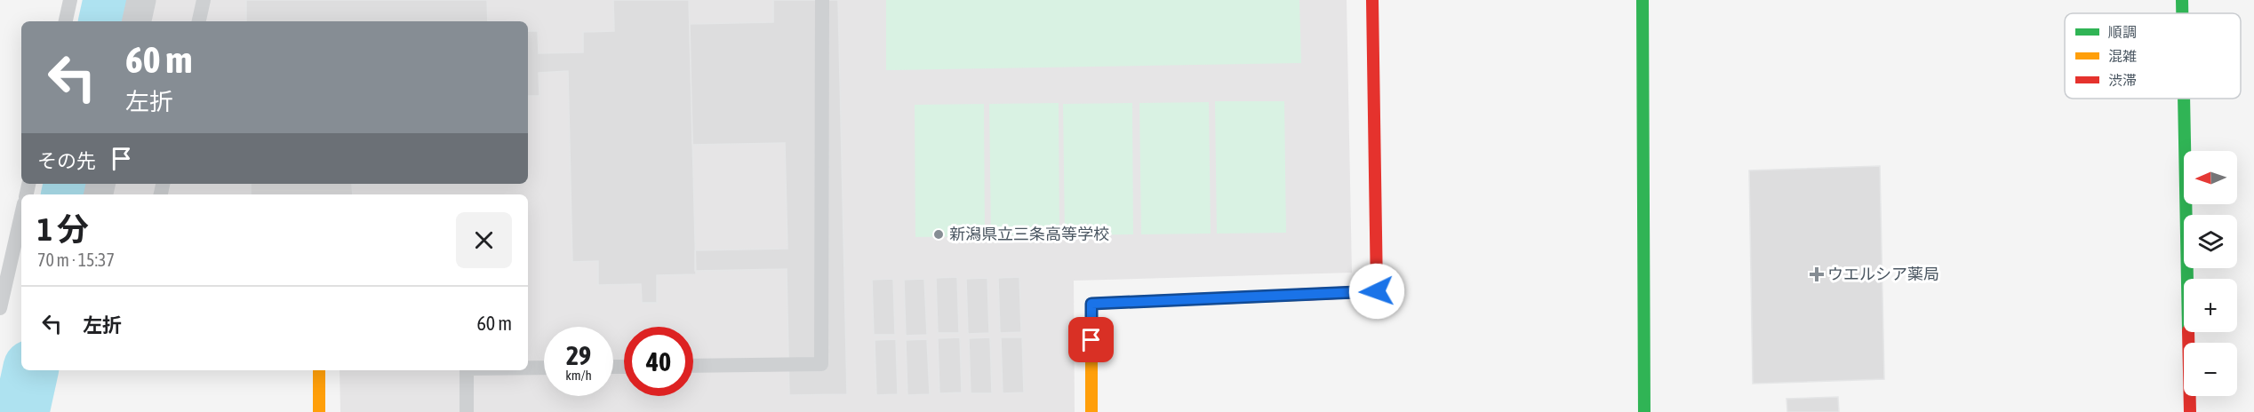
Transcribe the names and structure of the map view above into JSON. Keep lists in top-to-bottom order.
{
  "places": {
    "other": ["新潟県立三条高等学校"],
    "health": ["ウエルシア薬局"]
  },
  "legend": ["順調", "混雑", "渋滞"],
  "north": "left",
  "page": {
    "turn": ["60 m", "左折"],
    "then": "その先",
    "map_buttons": ["+", "−"],
    "heading": ["1 分", "70 m · 15:37"],
    "list": [
      {
        "name": "左折",
        "value": "60 m"
      }
    ],
    "speed": "29 km/h",
    "limit": "40"
  }
}
